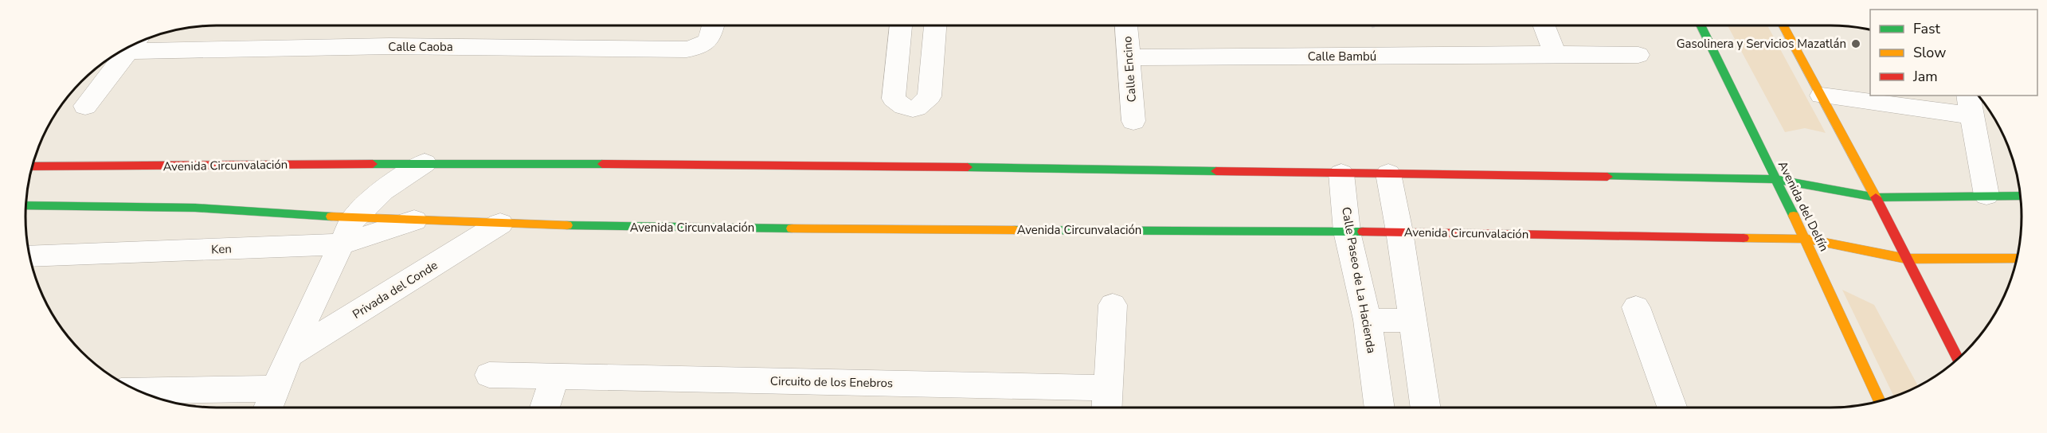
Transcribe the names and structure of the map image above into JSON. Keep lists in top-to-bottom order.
{
  "streets": {
    "street": [
      "Calle Caoba",
      "Calle Bambú",
      "Calle Encino",
      "Avenida Circunvalación",
      "Avenida del Delfín",
      "Ken",
      "Calle Paseo de La Hacienda",
      "Privada del Conde",
      "Circuito de los Enebros"
    ]
  },
  "crossings": [
    ["Calle Bambú", "Calle Encino"],
    ["Avenida Circunvalación", "Avenida del Delfín"],
    ["Avenida Circunvalación", "Ken"],
    ["Avenida Circunvalación", "Calle Paseo de La Hacienda"],
    ["Avenida Circunvalación", "Privada del Conde"]
  ],
  "places": ["Gasolinera y Servicios Mazatlán"],
  "legend": ["Fast", "Slow", "Jam"]
}
